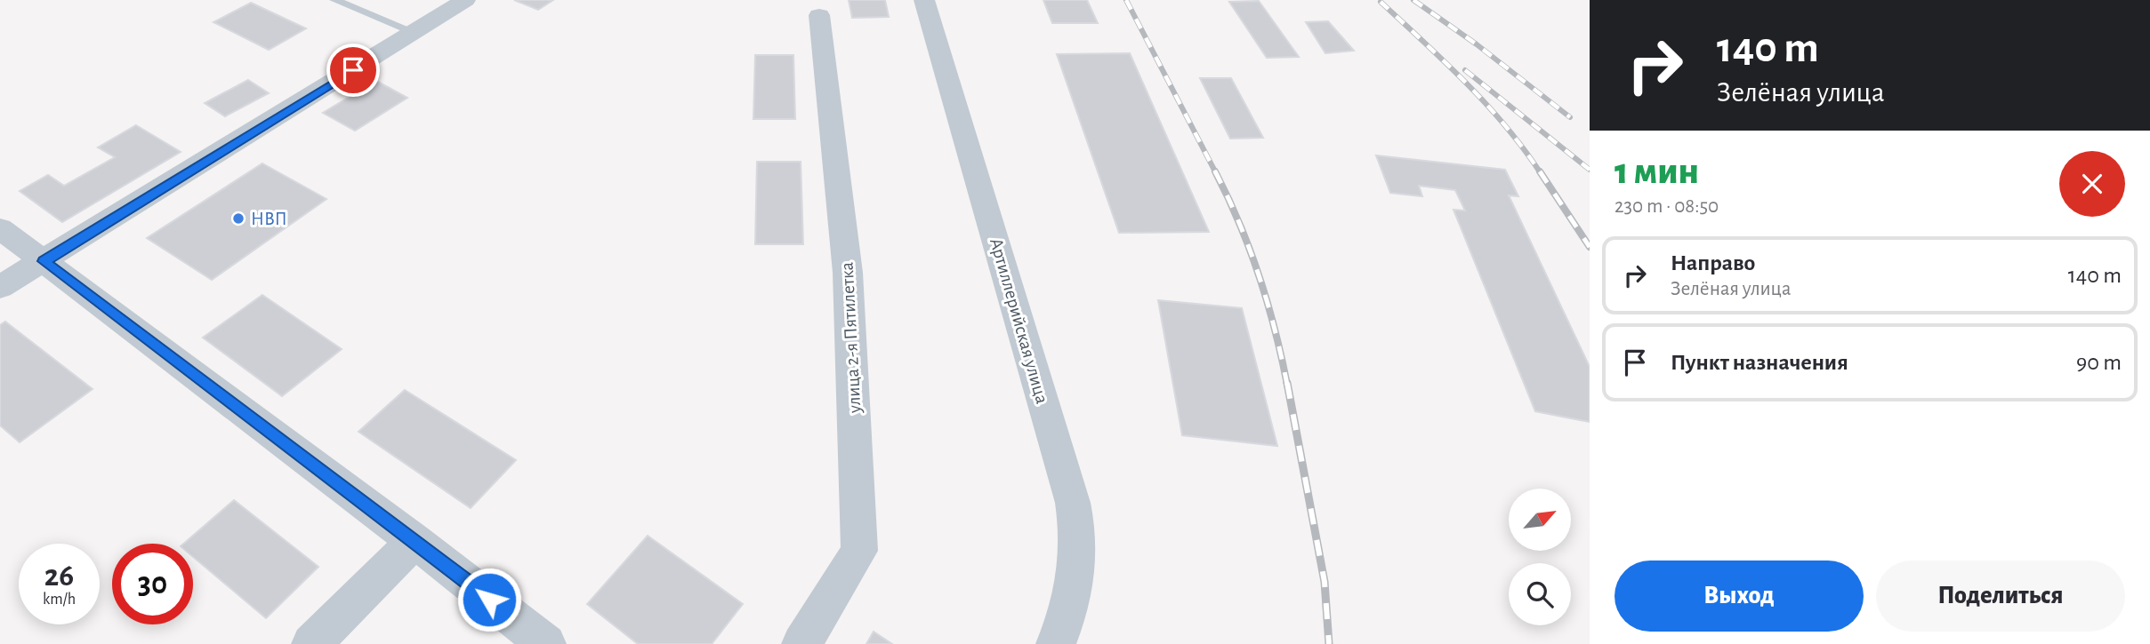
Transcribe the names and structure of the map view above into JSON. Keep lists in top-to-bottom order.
{
  "streets": {
    "street": ["Артиллерийская улица", "улица 2-я Пятилетка"]
  },
  "places": ["НВП"],
  "north": "top right",
  "page": {
    "turn": ["140 m", "Зелёная улица"],
    "heading": ["1 мин", "230 m · 08:50"],
    "list": [
      {
        "name": "Направо",
        "note": "Зелёная улица",
        "value": "140 m"
      },
      {
        "name": "Пункт назначения",
        "value": "90 m"
      }
    ],
    "speed": "26 km/h",
    "limit": "30",
    "buttons": ["Выход", "Поделиться"]
  }
}
